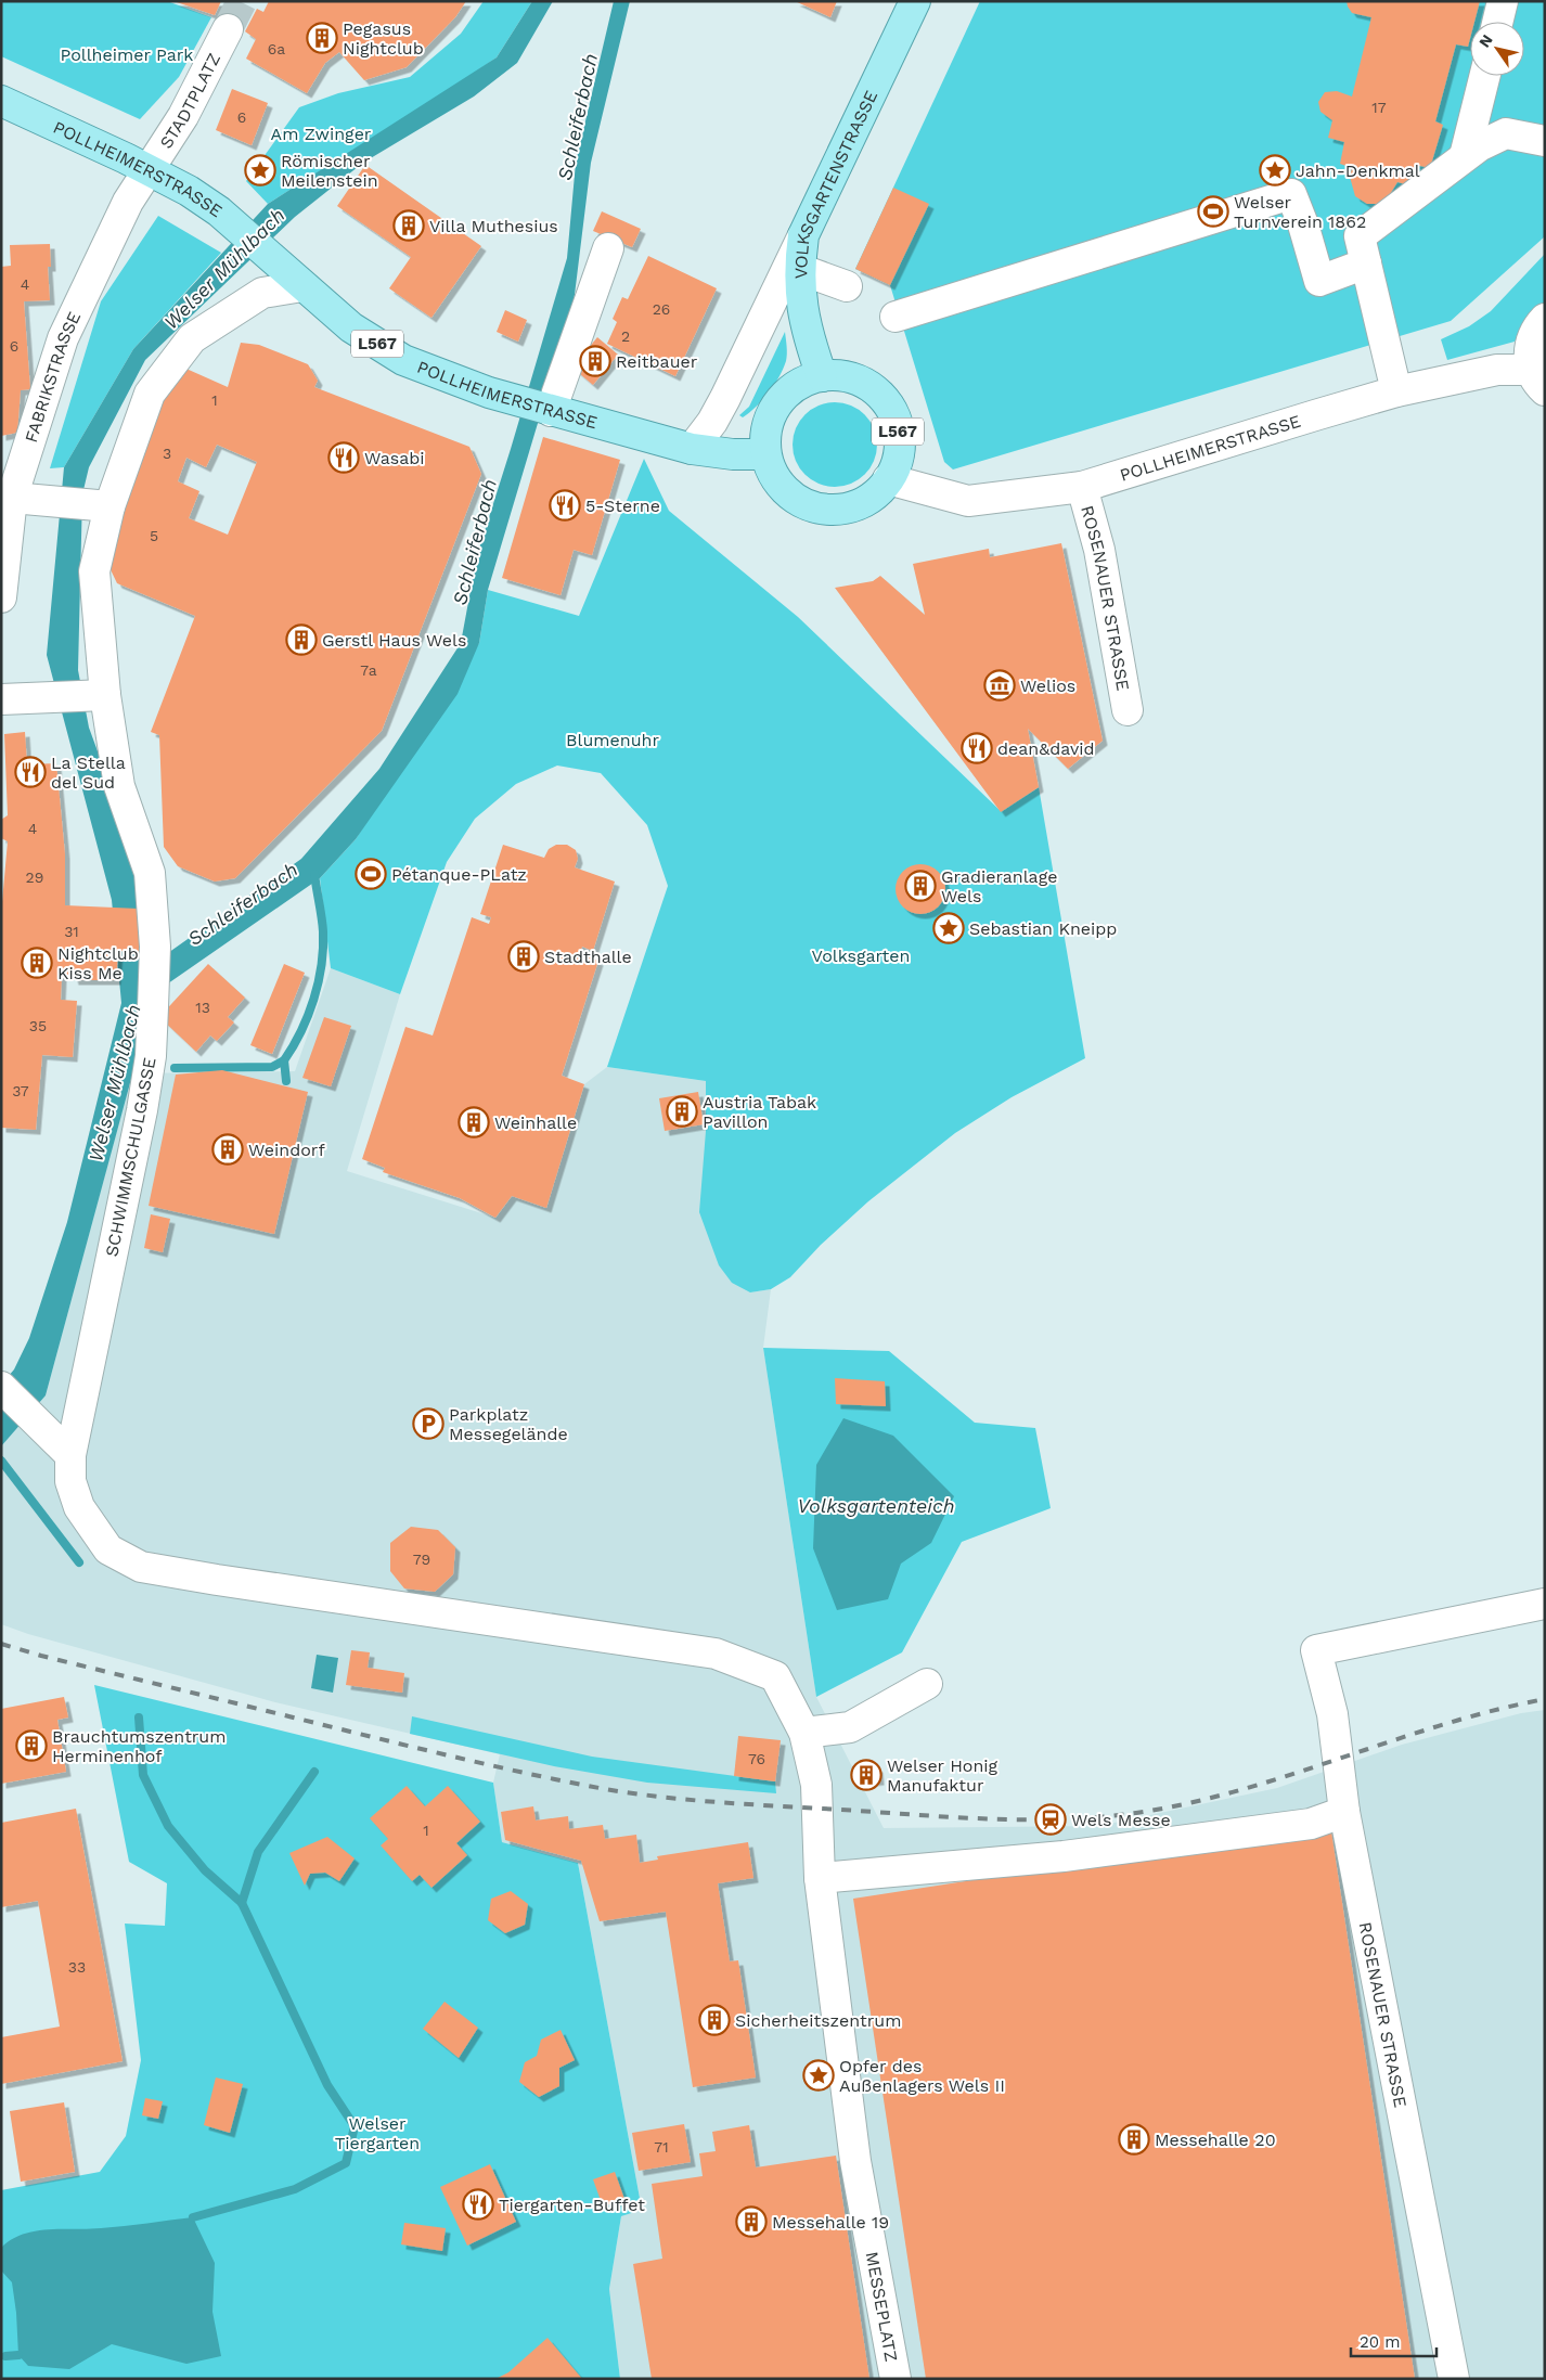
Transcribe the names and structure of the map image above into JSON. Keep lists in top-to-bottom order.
{
  "streets": {
    "main road": ["POLLHEIMERSTRASSE", "VOLKSGARTENSTRASSE", "L567"],
    "street": [
      "STADTPLATZ",
      "FABRIKSTRASSE",
      "ROSENAUER STRASSE",
      "SCHWIMMSCHULGASSE",
      "MESSEPLATZ"
    ]
  },
  "crossings": [
    ["STADTPLATZ", "POLLHEIMERSTRASSE"],
    ["STADTPLATZ", "FABRIKSTRASSE"],
    ["POLLHEIMERSTRASSE", "VOLKSGARTENSTRASSE"],
    ["POLLHEIMERSTRASSE", "L567"],
    ["POLLHEIMERSTRASSE", "FABRIKSTRASSE"],
    ["POLLHEIMERSTRASSE", "ROSENAUER STRASSE"],
    ["POLLHEIMERSTRASSE", "SCHWIMMSCHULGASSE"],
    ["VOLKSGARTENSTRASSE", "L567"],
    ["SCHWIMMSCHULGASSE", "MESSEPLATZ"]
  ],
  "water": ["Schleiferbach", "Welser Mühlbach", "Volksgartenteich"],
  "parks": [
    "Pollheimer Park",
    "Am Zwinger",
    "Blumenuhr",
    "Volksgarten",
    "Welser Tiergarten"
  ],
  "places": {
    "building": [
      "Pegasus Nightclub",
      "Villa Muthesius",
      "Reitbauer",
      "Gerstl Haus Wels",
      "Gradieranlage Wels",
      "Stadthalle",
      "Nightclub Kiss Me",
      "Austria Tabak Pavillon",
      "Weinhalle",
      "Weindorf",
      "Brauchtumszentrum Herminenhof",
      "Welser Honig Manufaktur",
      "Sicherheitszentrum",
      "Messehalle 20",
      "Messehalle 19"
    ],
    "place": [
      "Römischer Meilenstein",
      "Jahn-Denkmal",
      "Sebastian Kneipp",
      "Opfer des Außenlagers Wels II"
    ],
    "sports": ["Welser Turnverein 1862", "Pétanque-PLatz"],
    "restaurant": [
      "Wasabi",
      "5-Sterne",
      "dean&david",
      "La Stella del Sud",
      "Tiergarten-Buffet"
    ],
    "museum": ["Welios"],
    "parking": ["Parkplatz Messegelände"],
    "station": ["Wels Messe"]
  },
  "house_numbers": [
    "6a",
    "17",
    "6",
    "4",
    "26",
    "2",
    "6",
    "1",
    "3",
    "5",
    "7a",
    "4",
    "29",
    "31",
    "13",
    "35",
    "37",
    "79",
    "76",
    "1",
    "33",
    "71"
  ],
  "scale_bar": "20 m",
  "north": "top left"
}
